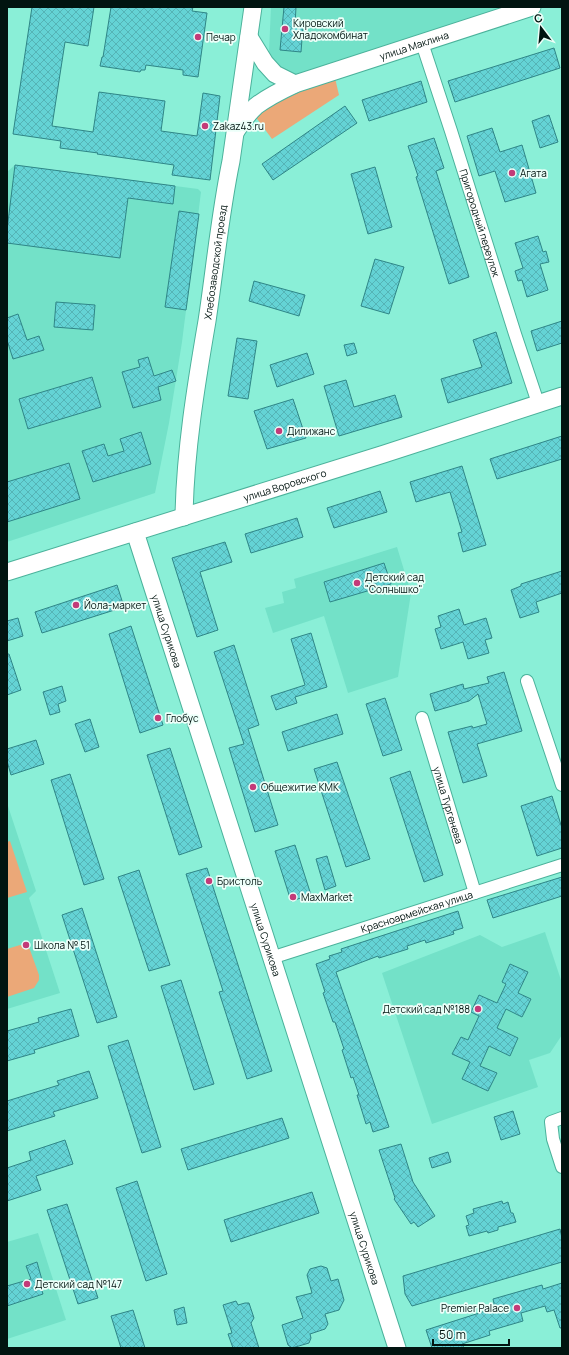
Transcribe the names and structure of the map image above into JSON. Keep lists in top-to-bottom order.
{
  "streets": {
    "street": [
      "улица Маклина",
      "Пригородный переулок",
      "Хлебозаводской проезд",
      "улица Воровского",
      "улица Сурикова",
      "улица Тургенева",
      "Красноармейская улица"
    ]
  },
  "crossings": [
    ["улица Маклина", "Пригородный переулок"],
    ["улица Маклина", "Хлебозаводской проезд"],
    ["Пригородный переулок", "улица Воровского"],
    ["Хлебозаводской проезд", "улица Воровского"],
    ["улица Воровского", "улица Сурикова"],
    ["улица Сурикова", "Красноармейская улица"],
    ["улица Тургенева", "Красноармейская улица"]
  ],
  "places": [
    "Кировский Хладокомбинат",
    "Печар",
    "Zakaz43.ru",
    "Агата",
    "Дилижанс",
    "Детский сад \"Солнышко\"",
    "Йола-маркет",
    "Глобус",
    "Общежитие КМК",
    "Бристоль",
    "MaxMarket",
    "Школа № 51",
    "Детский сад №188",
    "Детский сад №147",
    "Premier Palace"
  ],
  "scale_bar": "50 m",
  "north": "top"
}
